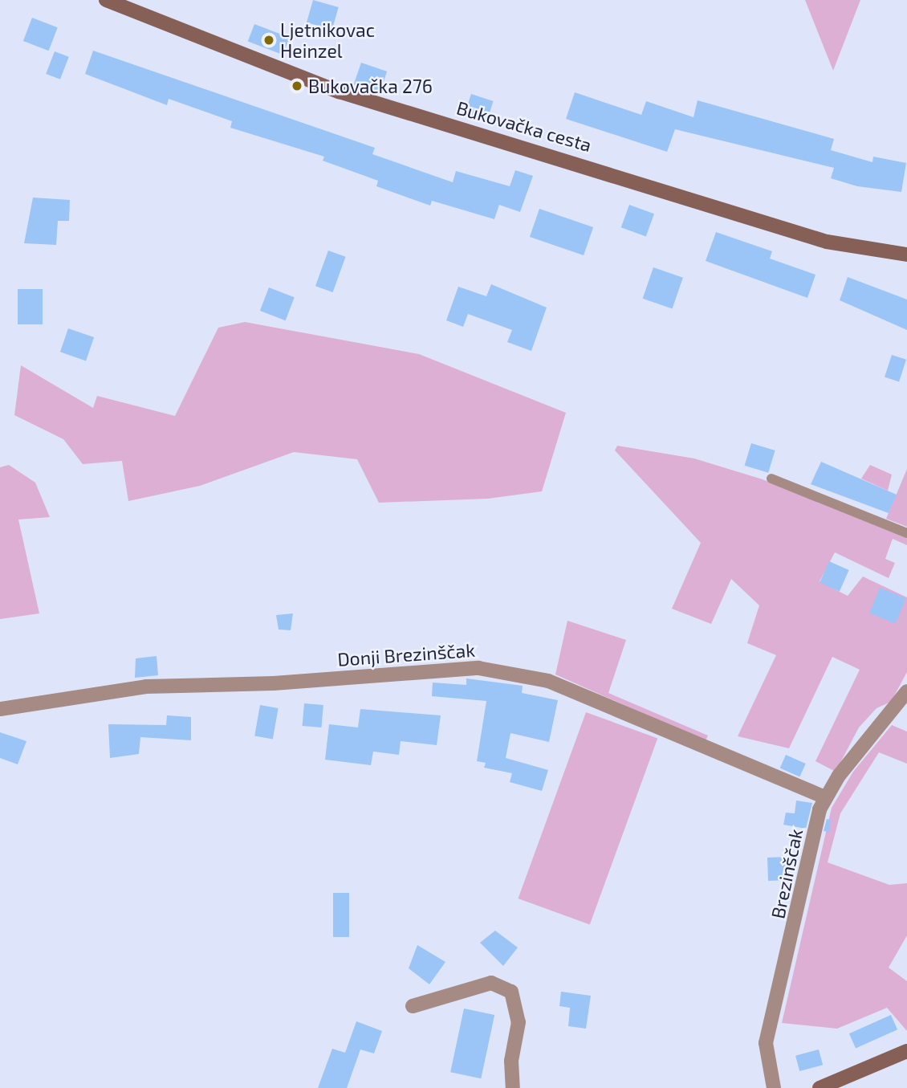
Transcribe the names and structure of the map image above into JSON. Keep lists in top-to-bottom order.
{
  "streets": {
    "main road": ["Bukovačka cesta"],
    "street": ["Donji Brezinščak", "Brezinščak"]
  },
  "crossings": [
    ["Donji Brezinščak", "Brezinščak"]
  ],
  "places": ["Ljetnikovac Heinzel", "Bukovačka 276"]
}
